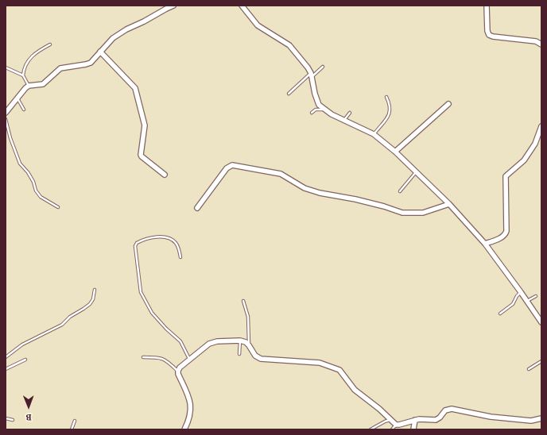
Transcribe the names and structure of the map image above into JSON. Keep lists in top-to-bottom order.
{
  "north": "bottom"
}
